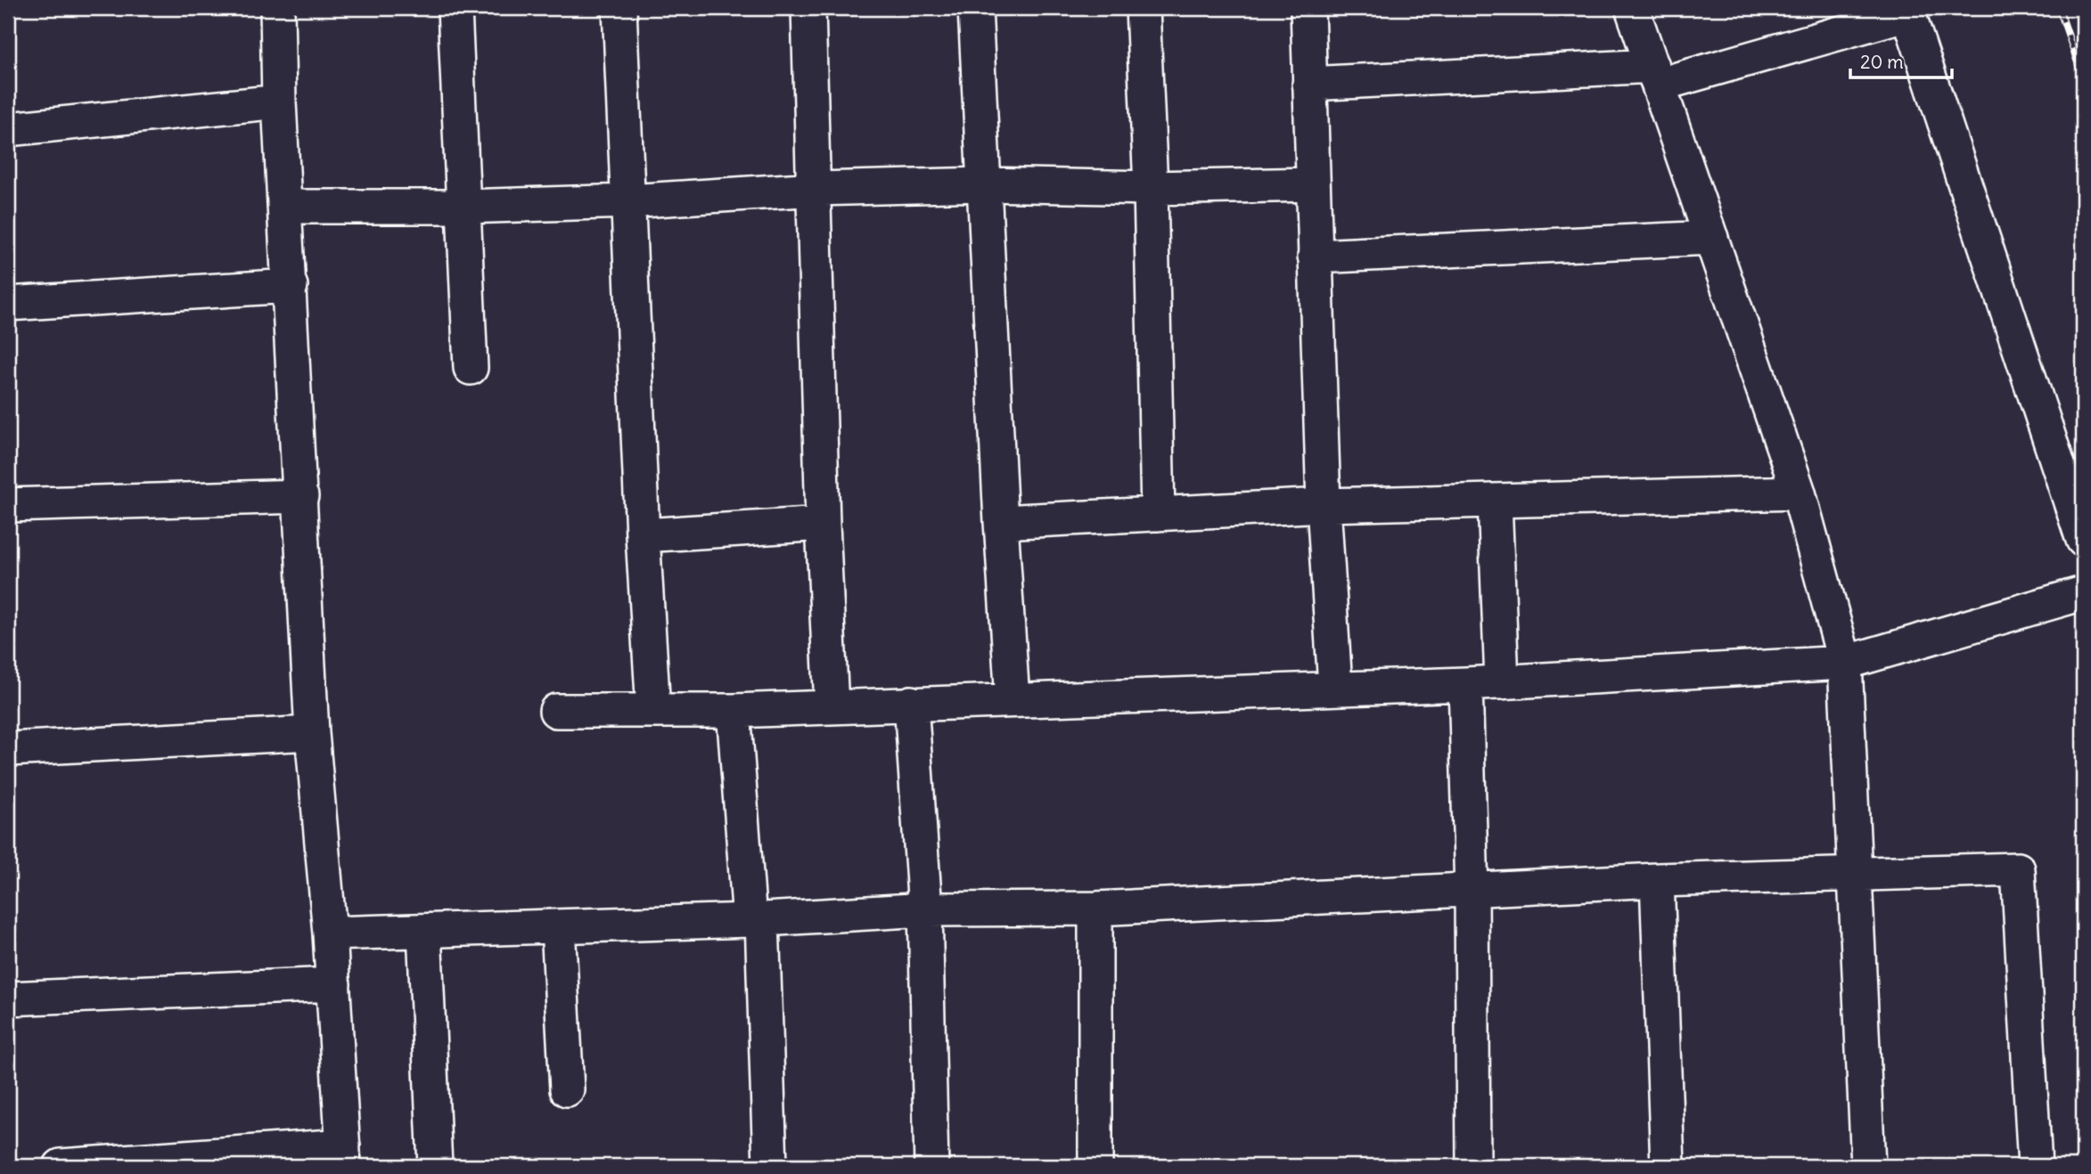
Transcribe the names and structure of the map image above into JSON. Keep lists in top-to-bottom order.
{
  "scale_bar": "20 m"
}
